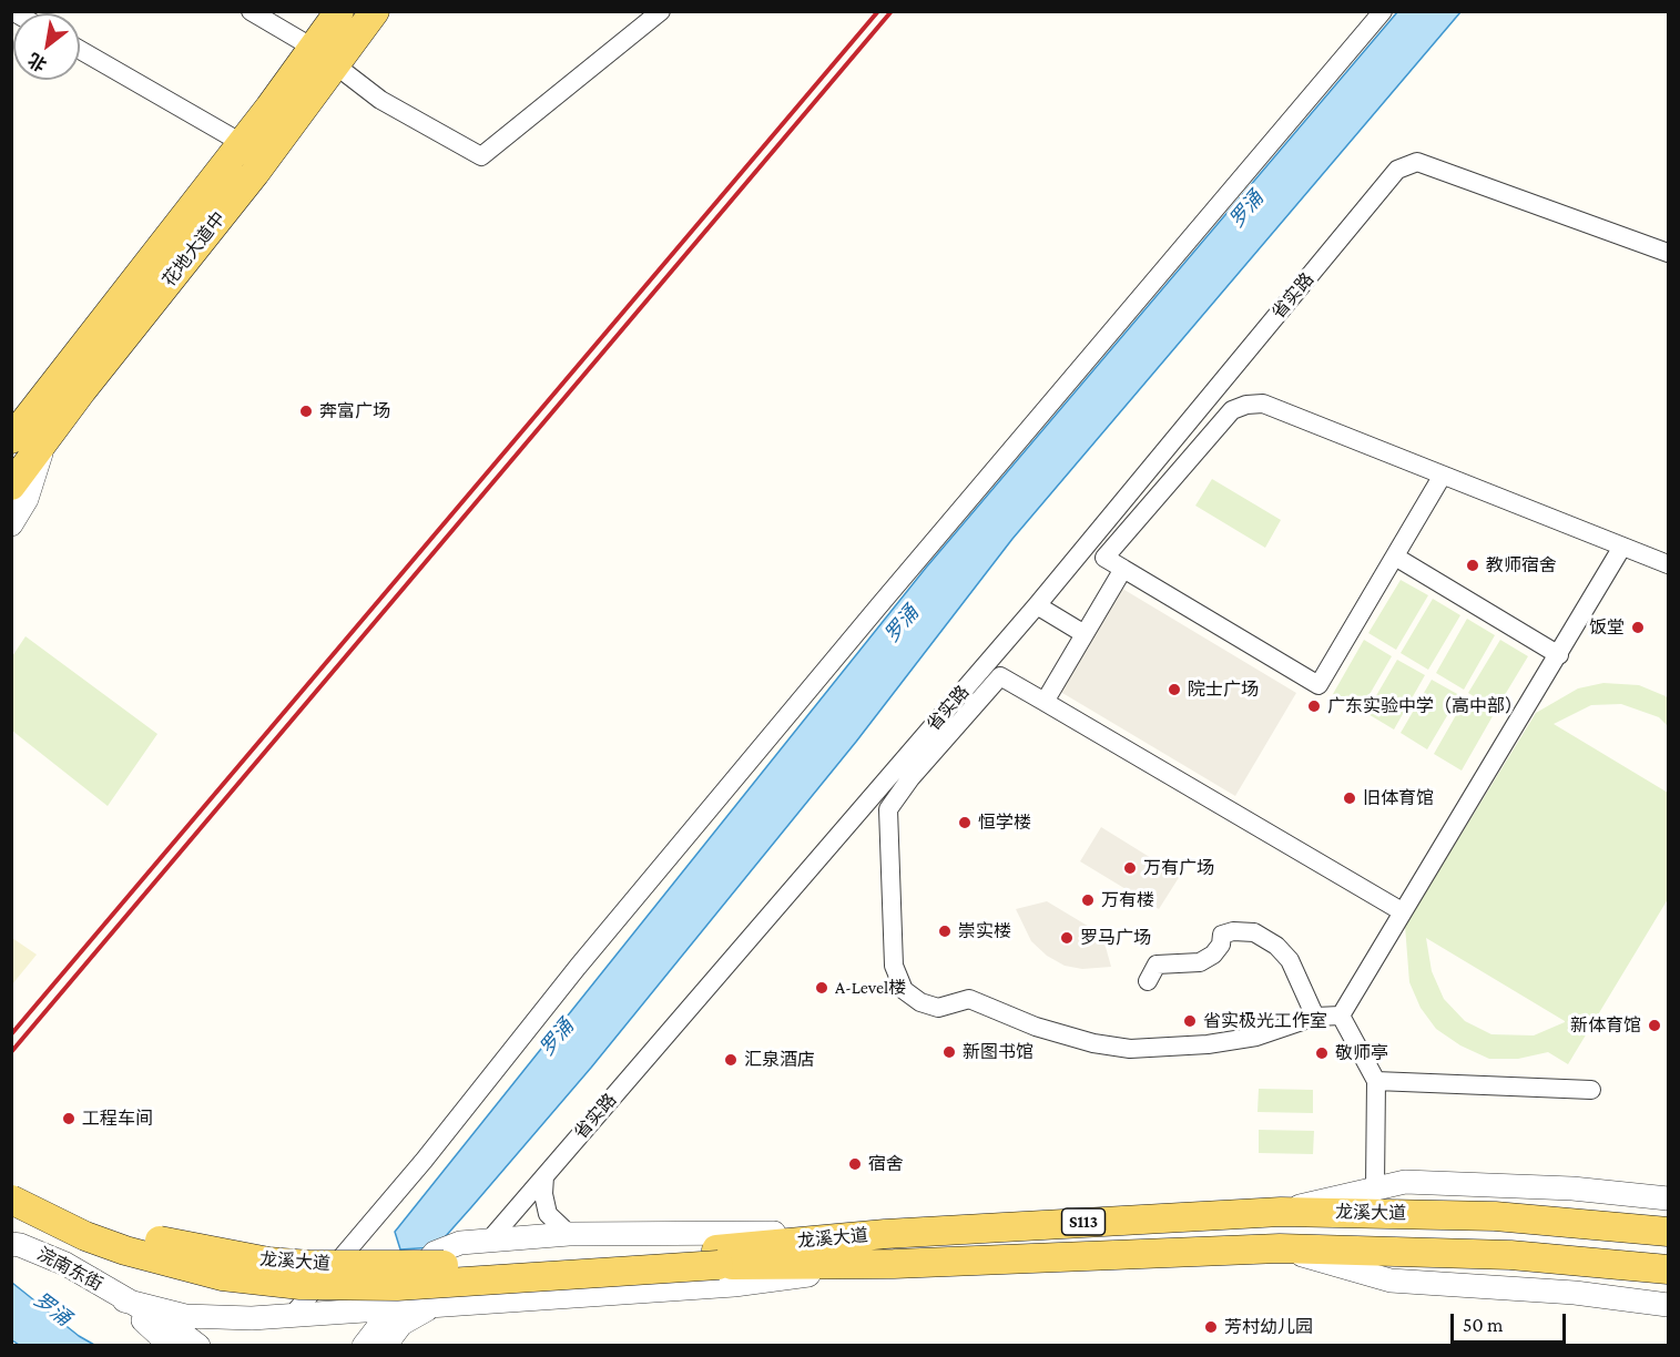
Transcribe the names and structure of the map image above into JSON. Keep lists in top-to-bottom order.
{
  "streets": {
    "main road": ["花地大道中", "龙溪大道", "S113"],
    "street": ["省实路", "浣南东街"]
  },
  "water": ["罗涌"],
  "places": [
    "奔富广场",
    "教师宿舍",
    "饭堂",
    "院士广场",
    "广东实验中学（高中部）",
    "旧体育馆",
    "恒学楼",
    "万有广场",
    "万有楼",
    "崇实楼",
    "罗马广场",
    "A-Level楼",
    "省实极光工作室",
    "新体育馆",
    "新图书馆",
    "敬师亭",
    "汇泉酒店",
    "工程车间",
    "宿舍",
    "芳村幼儿园"
  ],
  "scale_bar": "50 m",
  "north": "bottom left"
}
